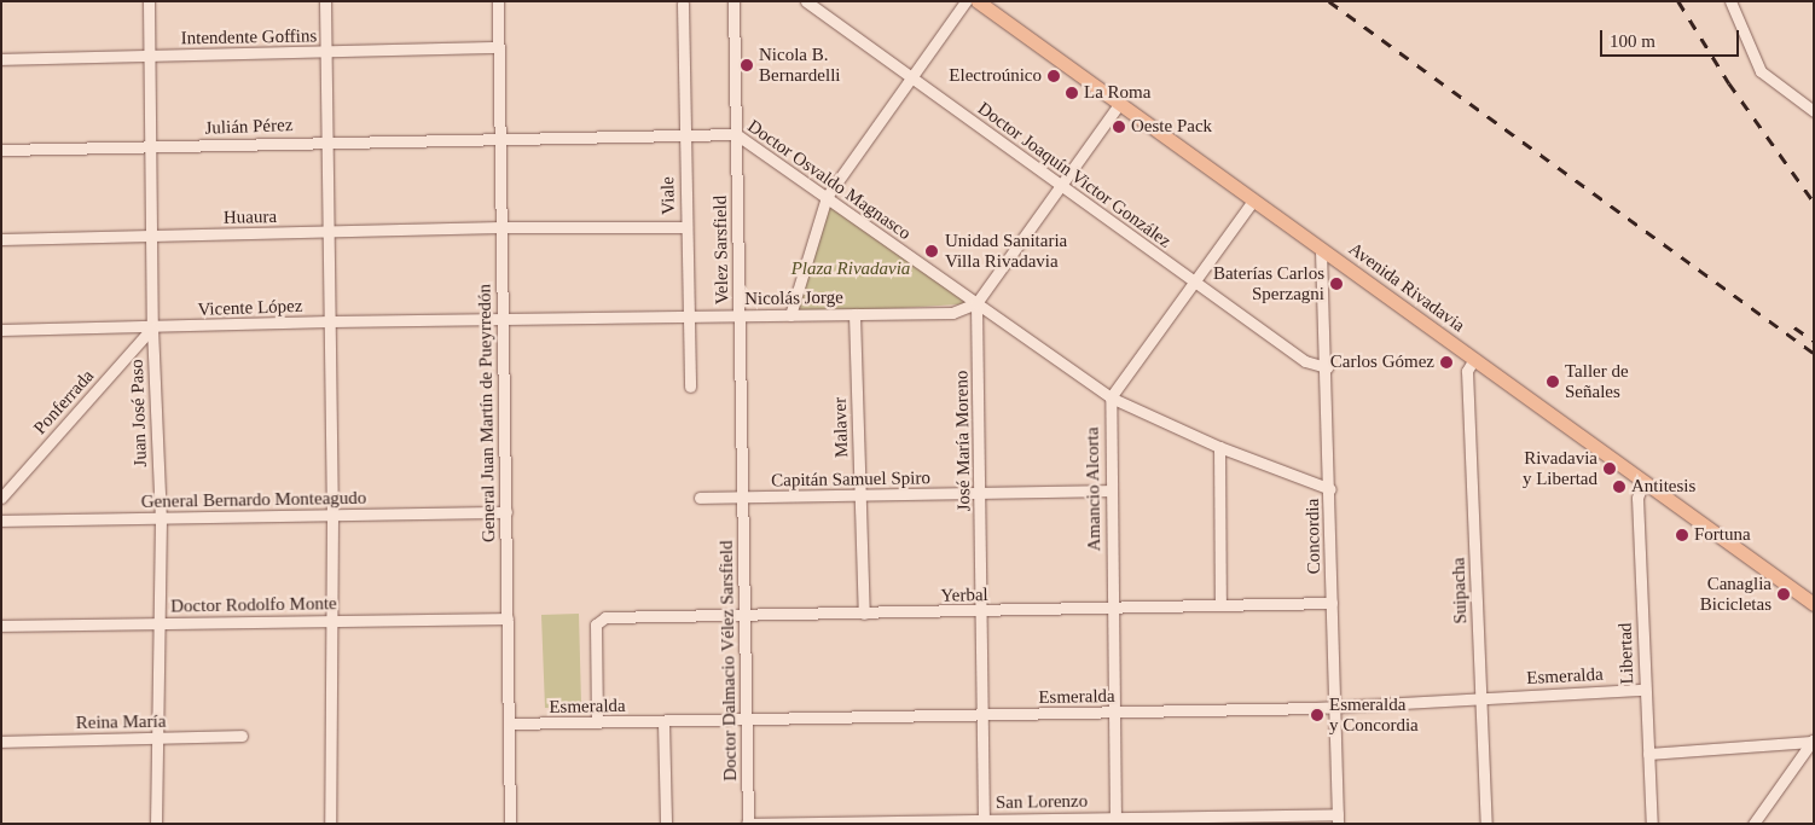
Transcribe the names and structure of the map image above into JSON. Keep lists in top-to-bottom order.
{
  "streets": {
    "main road": ["Avenida Rivadavia"],
    "street": [
      "Intendente Goffins",
      "Julián Pérez",
      "Doctor Joaquín Victor González",
      "Doctor Osvaldo Magnasco",
      "Viale",
      "Huaura",
      "Velez Sarsfield",
      "Nicolás Jorge",
      "Vicente López",
      "Ponferrada",
      "Juan José Paso",
      "General Juan Martín de Pueyrredón",
      "Malaver",
      "José María Moreno",
      "Capitán Samuel Spiro",
      "Amancio Alcorta",
      "General Bernardo Monteagudo",
      "Concordia",
      "Suipacha",
      "Yerbal",
      "Doctor Rodolfo Monte",
      "Libertad",
      "Doctor Dalmacio Vélez Sarsfield",
      "Esmeralda",
      "Reina María",
      "San Lorenzo"
    ]
  },
  "crossings": [
    ["Intendente Goffins", "Juan José Paso"],
    ["Intendente Goffins", "General Juan Martín de Pueyrredón"],
    ["Julián Pérez", "Doctor Osvaldo Magnasco"],
    ["Julián Pérez", "Juan José Paso"],
    ["Julián Pérez", "General Juan Martín de Pueyrredón"],
    ["Doctor Joaquín Victor González", "Concordia"],
    ["Doctor Osvaldo Magnasco", "Viale"],
    ["Doctor Osvaldo Magnasco", "Velez Sarsfield"],
    ["Doctor Osvaldo Magnasco", "Nicolás Jorge"],
    ["Doctor Osvaldo Magnasco", "General Juan Martín de Pueyrredón"],
    ["Doctor Osvaldo Magnasco", "José María Moreno"],
    ["Doctor Osvaldo Magnasco", "Amancio Alcorta"],
    ["Doctor Osvaldo Magnasco", "Concordia"],
    ["Viale", "Huaura"],
    ["Viale", "Nicolás Jorge"],
    ["Huaura", "Juan José Paso"],
    ["Huaura", "General Juan Martín de Pueyrredón"],
    ["Velez Sarsfield", "Nicolás Jorge"],
    ["Velez Sarsfield", "Capitán Samuel Spiro"],
    ["Velez Sarsfield", "Doctor Dalmacio Vélez Sarsfield"],
    ["Avenida Rivadavia", "Concordia"],
    ["Avenida Rivadavia", "Suipacha"],
    ["Avenida Rivadavia", "Libertad"],
    ["Nicolás Jorge", "Vicente López"],
    ["Nicolás Jorge", "General Juan Martín de Pueyrredón"],
    ["Nicolás Jorge", "Malaver"],
    ["Nicolás Jorge", "José María Moreno"],
    ["Vicente López", "Ponferrada"],
    ["Vicente López", "Juan José Paso"],
    ["Vicente López", "General Juan Martín de Pueyrredón"],
    ["Ponferrada", "Juan José Paso"],
    ["Juan José Paso", "General Bernardo Monteagudo"],
    ["Juan José Paso", "Doctor Rodolfo Monte"],
    ["Juan José Paso", "Reina María"],
    ["General Juan Martín de Pueyrredón", "General Bernardo Monteagudo"],
    ["General Juan Martín de Pueyrredón", "Doctor Rodolfo Monte"],
    ["General Juan Martín de Pueyrredón", "Esmeralda"],
    ["Malaver", "Capitán Samuel Spiro"],
    ["Malaver", "Yerbal"],
    ["José María Moreno", "Capitán Samuel Spiro"],
    ["José María Moreno", "Yerbal"],
    ["José María Moreno", "Esmeralda"],
    ["José María Moreno", "San Lorenzo"],
    ["Capitán Samuel Spiro", "Amancio Alcorta"],
    ["Capitán Samuel Spiro", "Doctor Dalmacio Vélez Sarsfield"],
    ["Amancio Alcorta", "Yerbal"],
    ["Amancio Alcorta", "Esmeralda"],
    ["Amancio Alcorta", "San Lorenzo"],
    ["Concordia", "Yerbal"],
    ["Concordia", "Esmeralda"],
    ["Concordia", "San Lorenzo"],
    ["Suipacha", "Esmeralda"],
    ["Yerbal", "Doctor Dalmacio Vélez Sarsfield"],
    ["Yerbal", "Esmeralda"],
    ["Libertad", "Esmeralda"],
    ["Doctor Dalmacio Vélez Sarsfield", "Esmeralda"],
    ["Doctor Dalmacio Vélez Sarsfield", "San Lorenzo"]
  ],
  "parks": ["Plaza Rivadavia"],
  "places": [
    "Nicola B. Bernardelli",
    "Electroúnico",
    "La Roma",
    "Oeste Pack",
    "Unidad Sanitaria Villa Rivadavia",
    "Baterías Carlos Sperzagni",
    "Carlos Gómez",
    "Taller de Señales",
    "Rivadavia y Libertad",
    "Antitesis",
    "Fortuna",
    "Canaglia Bicicletas",
    "Esmeralda y Concordia"
  ],
  "scale_bar": "100 m"
}
